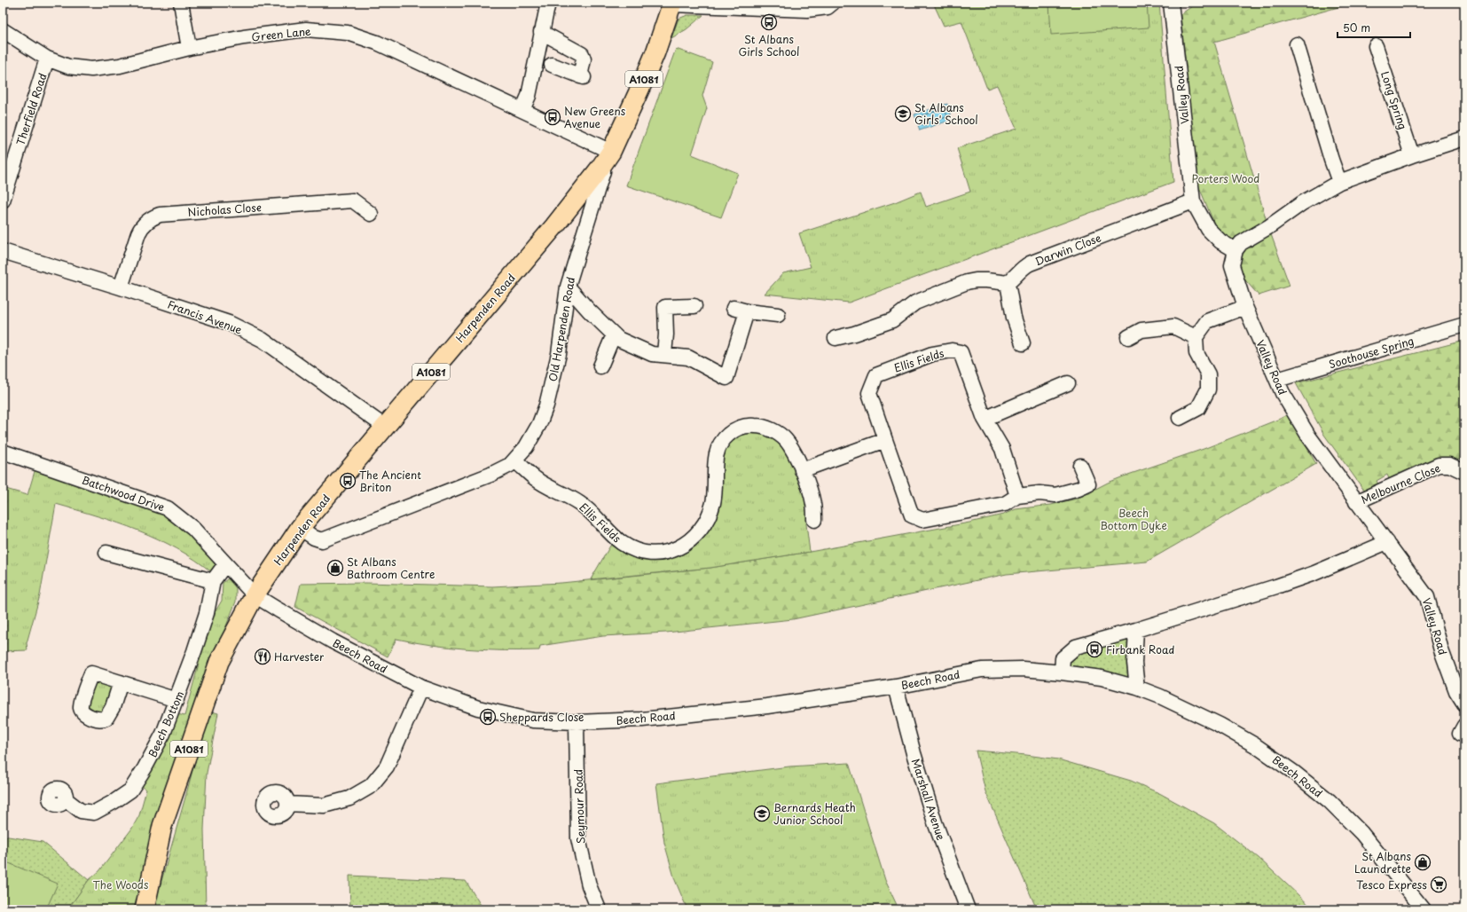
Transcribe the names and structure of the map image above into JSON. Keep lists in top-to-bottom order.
{
  "streets": {
    "main road": ["A1081", "Harpenden Road"],
    "street": [
      "Green Lane",
      "Valley Road",
      "Long Spring",
      "Therfield Road",
      "Nicholas Close",
      "Darwin Close",
      "Francis Avenue",
      "Old Harpenden Road",
      "Soothouse Spring",
      "Ellis Fields",
      "Melbourne Close",
      "Batchwood Drive",
      "Beech Road",
      "Beech Bottom",
      "Marshall Avenue",
      "Seymour Road"
    ]
  },
  "crossings": [
    ["Green Lane", "Therfield Road"],
    ["Green Lane", "Harpenden Road"],
    ["Valley Road", "Darwin Close"],
    ["Valley Road", "Soothouse Spring"],
    ["Valley Road", "Melbourne Close"],
    ["Nicholas Close", "Francis Avenue"],
    ["Harpenden Road", "Francis Avenue"],
    ["Harpenden Road", "Old Harpenden Road"],
    ["Harpenden Road", "Batchwood Drive"],
    ["Harpenden Road", "Beech Road"],
    ["Old Harpenden Road", "Ellis Fields"],
    ["Batchwood Drive", "Beech Road"],
    ["Beech Road", "Marshall Avenue"],
    ["Beech Road", "Seymour Road"]
  ],
  "parks": ["Porters Wood", "Beech Bottom Dyke", "The Woods"],
  "places": {
    "bus stop": [
      "St Albans Girls School",
      "New Greens Avenue",
      "The Ancient Briton",
      "Firbank Road",
      "Sheppards Close"
    ],
    "school or university": ["St Albans Girls' School", "Bernards Heath Junior School"],
    "shop": ["St Albans Bathroom Centre", "St Albans Laundrette"],
    "restaurant": ["Harvester"],
    "supermarket": ["Tesco Express"]
  },
  "scale_bar": "50 m"
}
